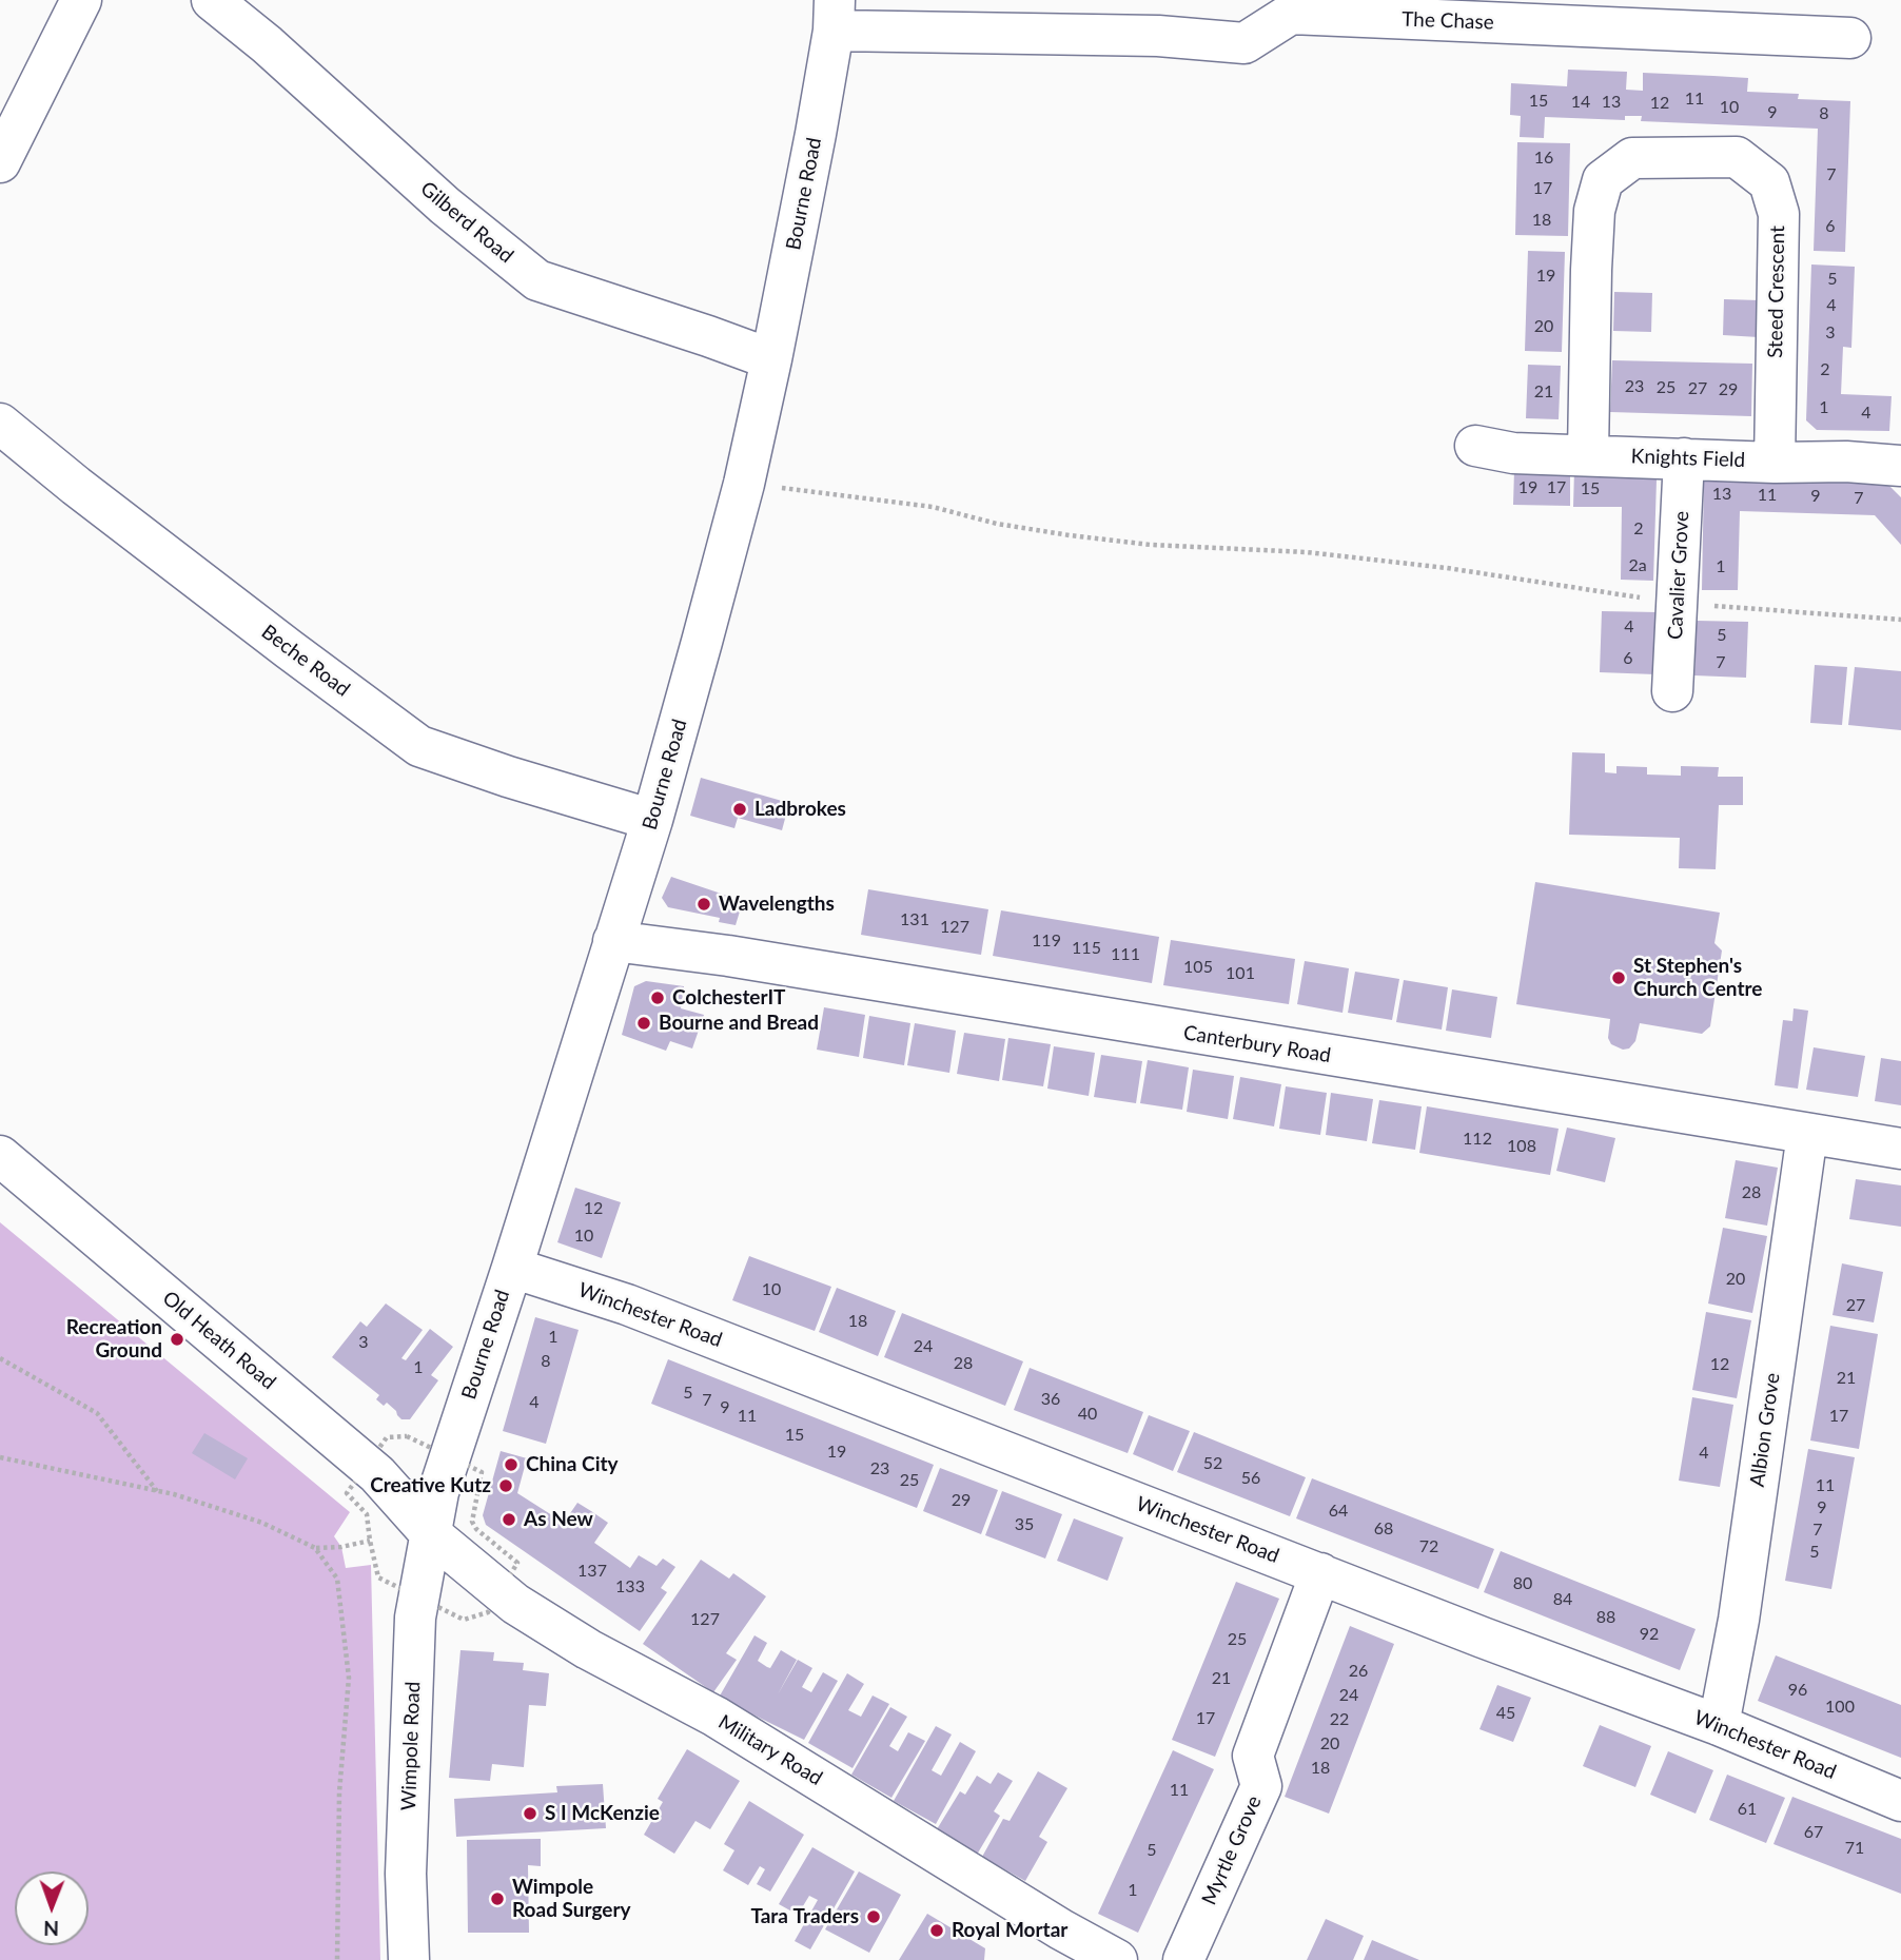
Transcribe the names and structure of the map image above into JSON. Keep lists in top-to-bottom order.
{
  "streets": {
    "street": [
      "The Chase",
      "Bourne Road",
      "Gilberd Road",
      "Steed Crescent",
      "Knights Field",
      "Cavalier Grove",
      "Beche Road",
      "Canterbury Road",
      "Winchester Road",
      "Old Heath Road",
      "Albion Grove",
      "Wimpole Road",
      "Military Road",
      "Myrtle Grove"
    ]
  },
  "crossings": [
    ["The Chase", "Bourne Road"],
    ["Bourne Road", "Gilberd Road"],
    ["Bourne Road", "Beche Road"],
    ["Bourne Road", "Canterbury Road"],
    ["Bourne Road", "Winchester Road"],
    ["Bourne Road", "Old Heath Road"],
    ["Bourne Road", "Wimpole Road"],
    ["Bourne Road", "Military Road"],
    ["Steed Crescent", "Knights Field"],
    ["Knights Field", "Cavalier Grove"],
    ["Canterbury Road", "Albion Grove"],
    ["Winchester Road", "Albion Grove"],
    ["Winchester Road", "Myrtle Grove"],
    ["Old Heath Road", "Wimpole Road"],
    ["Old Heath Road", "Military Road"],
    ["Wimpole Road", "Military Road"]
  ],
  "places": [
    "Ladbrokes",
    "Wavelengths",
    "St Stephen's Church Centre",
    "ColchesterIT",
    "Bourne and Bread",
    "Recreation Ground",
    "China City",
    "Creative Kutz",
    "As New",
    "S I McKenzie",
    "Wimpole Road Surgery",
    "Tara Traders",
    "Royal Mortar"
  ],
  "house_numbers": [
    "11",
    "15",
    "14",
    "13",
    "12",
    "10",
    "9",
    "8",
    "16",
    "7",
    "17",
    "18",
    "6",
    "19",
    "5",
    "4",
    "20",
    "3",
    "2",
    "23",
    "25",
    "27",
    "29",
    "21",
    "1",
    "4",
    "19",
    "17",
    "15",
    "13",
    "11",
    "9",
    "7",
    "2",
    "2a",
    "1",
    "4",
    "5",
    "6",
    "7",
    "131",
    "127",
    "119",
    "115",
    "111",
    "105",
    "101",
    "112",
    "108",
    "28",
    "12",
    "10",
    "20",
    "10",
    "27",
    "18",
    "1",
    "3",
    "24",
    "8",
    "28",
    "12",
    "1",
    "21",
    "5",
    "36",
    "7",
    "4",
    "9",
    "40",
    "11",
    "17",
    "15",
    "19",
    "4",
    "52",
    "23",
    "56",
    "25",
    "11",
    "29",
    "9",
    "64",
    "35",
    "68",
    "7",
    "72",
    "5",
    "137",
    "80",
    "133",
    "84",
    "88",
    "127",
    "92",
    "25",
    "26",
    "21",
    "96",
    "24",
    "100",
    "45",
    "17",
    "22",
    "20",
    "18",
    "11",
    "61",
    "67",
    "71",
    "5",
    "1"
  ],
  "north": "bottom"
}
